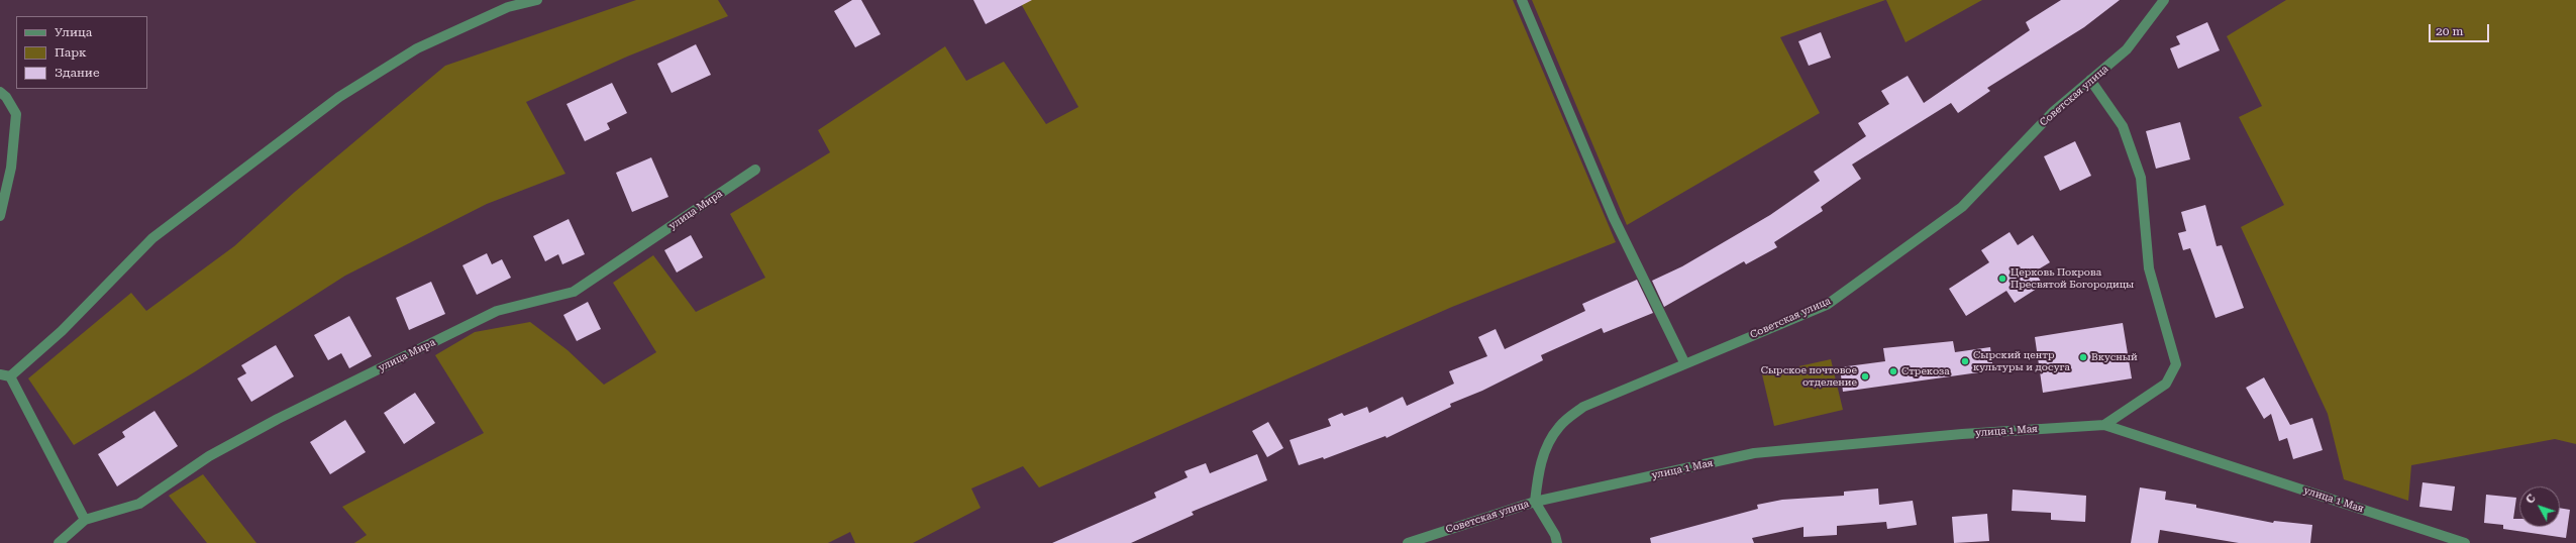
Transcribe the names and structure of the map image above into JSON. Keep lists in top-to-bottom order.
{
  "streets": {
    "street": ["Советская улица", "улица Мира", "улица 1 Мая"]
  },
  "crossings": [
    ["Советская улица", "улица 1 Мая"]
  ],
  "places": [
    "Церковь Покрова Пресвятой Богородицы",
    "Вкусный",
    "Сырский центр культуры и досуга",
    "Стрекоза",
    "Сырское почтовое отделение"
  ],
  "legend": ["Улица", "Парк", "Здание"],
  "scale_bar": "20 m",
  "north": "top left"
}
